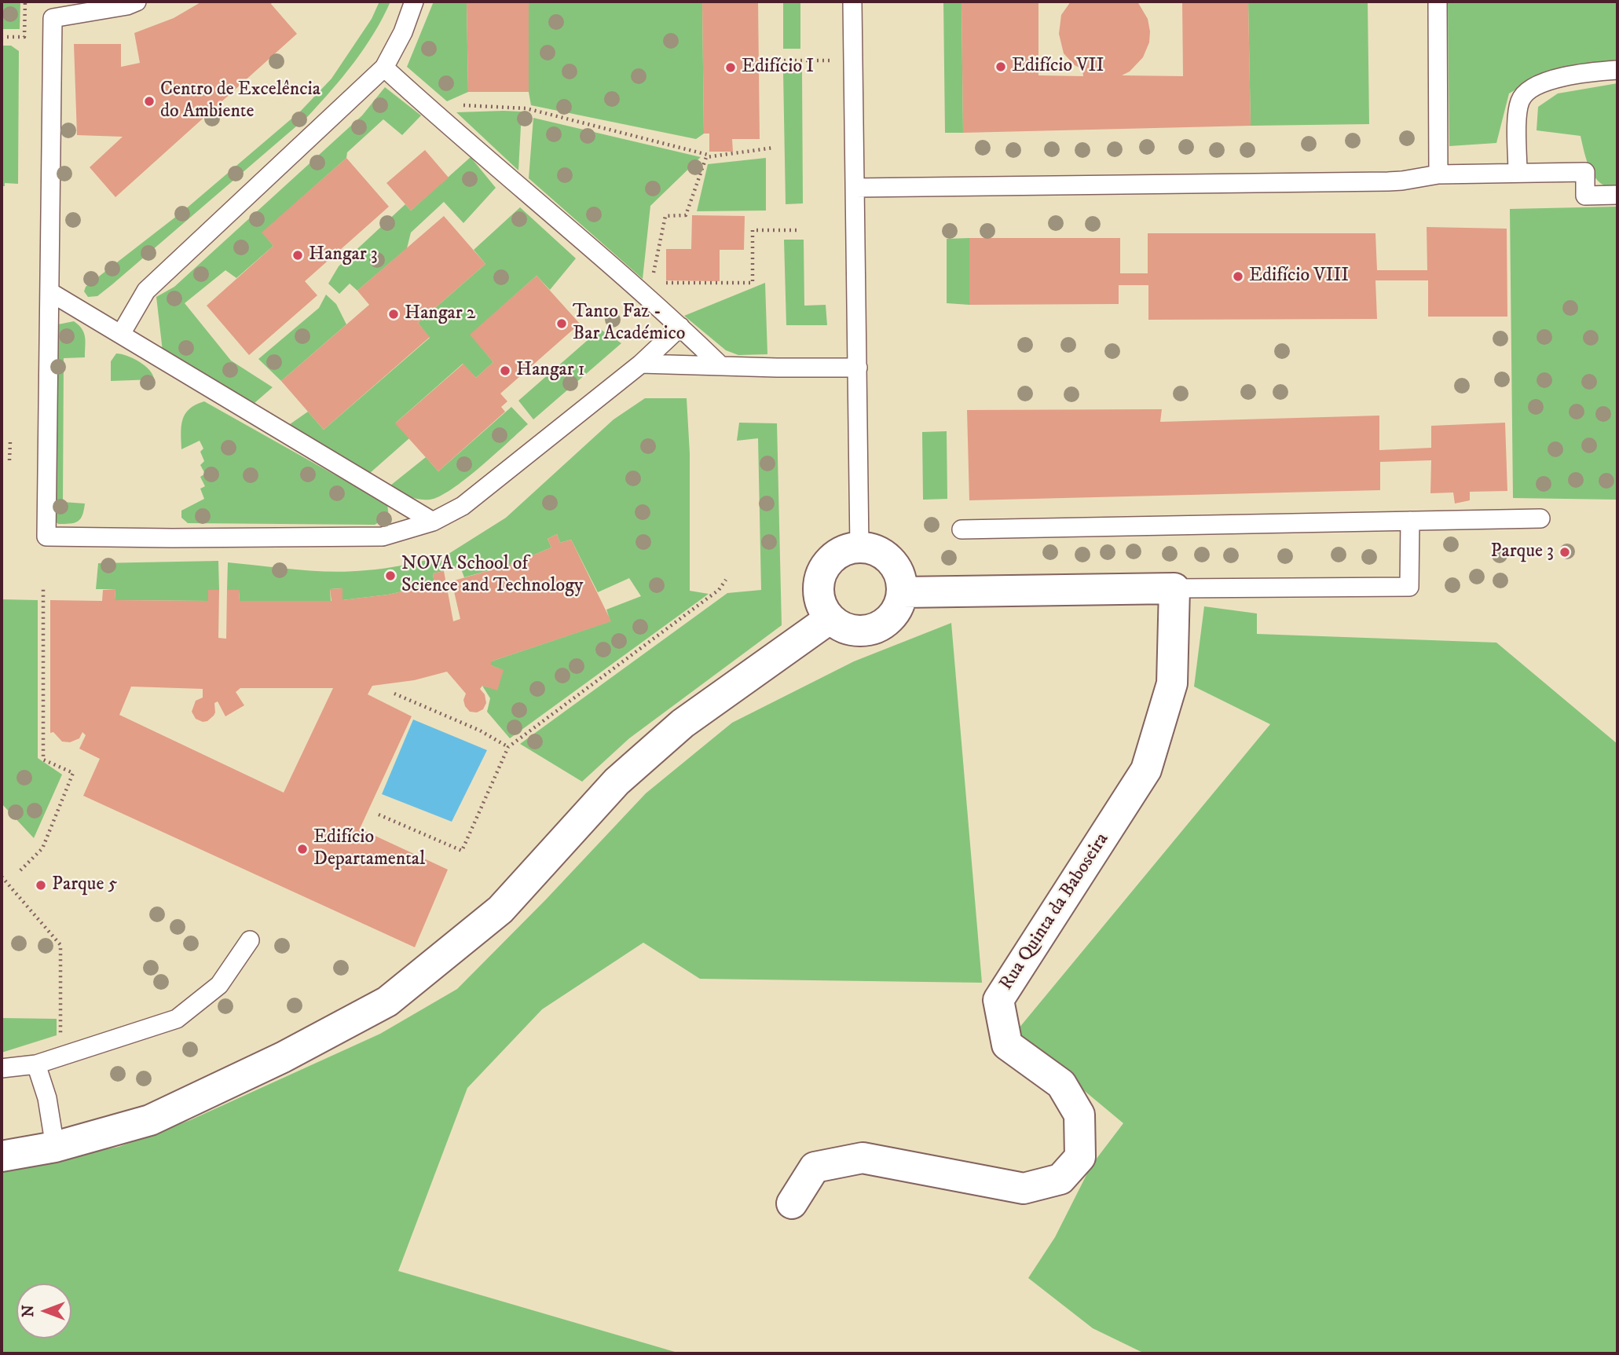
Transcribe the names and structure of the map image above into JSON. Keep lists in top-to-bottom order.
{
  "streets": {
    "street": ["Rua Quinta da Baboseira"]
  },
  "places": [
    "Edifício VII",
    "Edifício I",
    "Centro de Excelência do Ambiente",
    "Hangar 3",
    "Edifício VIII",
    "Hangar 2",
    "Tanto Faz - Bar Académico",
    "Hangar 1",
    "Parque 3",
    "NOVA School of Science and Technology",
    "Edifício Departamental",
    "Parque 5"
  ],
  "north": "left"
}
